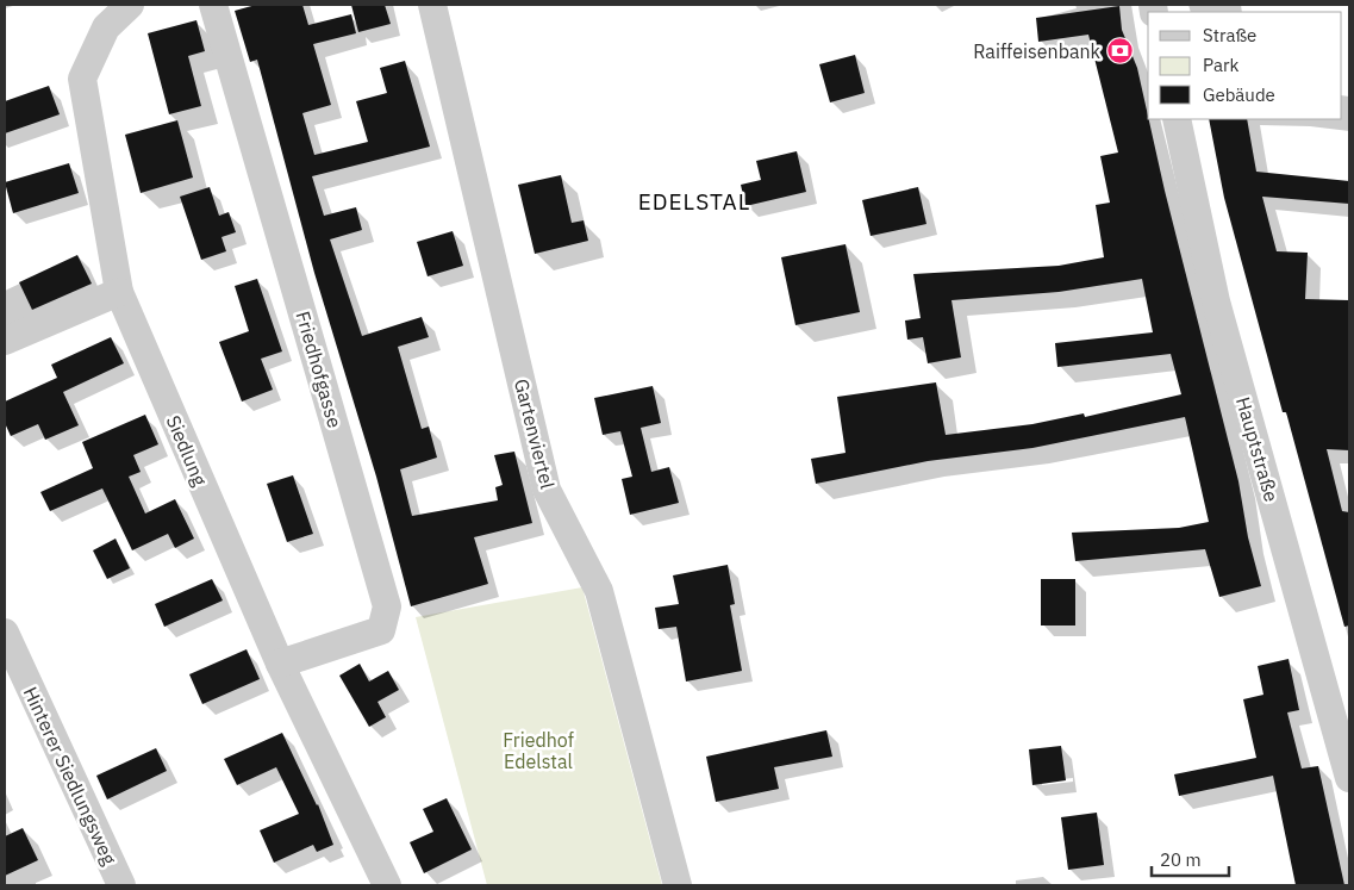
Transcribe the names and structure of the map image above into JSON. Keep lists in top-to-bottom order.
{
  "streets": {
    "street": [
      "Friedhofgasse",
      "Gartenviertel",
      "Hauptstraße",
      "Siedlung",
      "Hinterer Siedlungsweg"
    ]
  },
  "crossings": [
    ["Friedhofgasse", "Siedlung"]
  ],
  "districts": ["EDELSTAL"],
  "parks": ["Friedhof Edelstal"],
  "places": {
    "bank": ["Raiffeisenbank"]
  },
  "legend": ["Straße", "Park", "Gebäude"],
  "scale_bar": "20 m"
}
